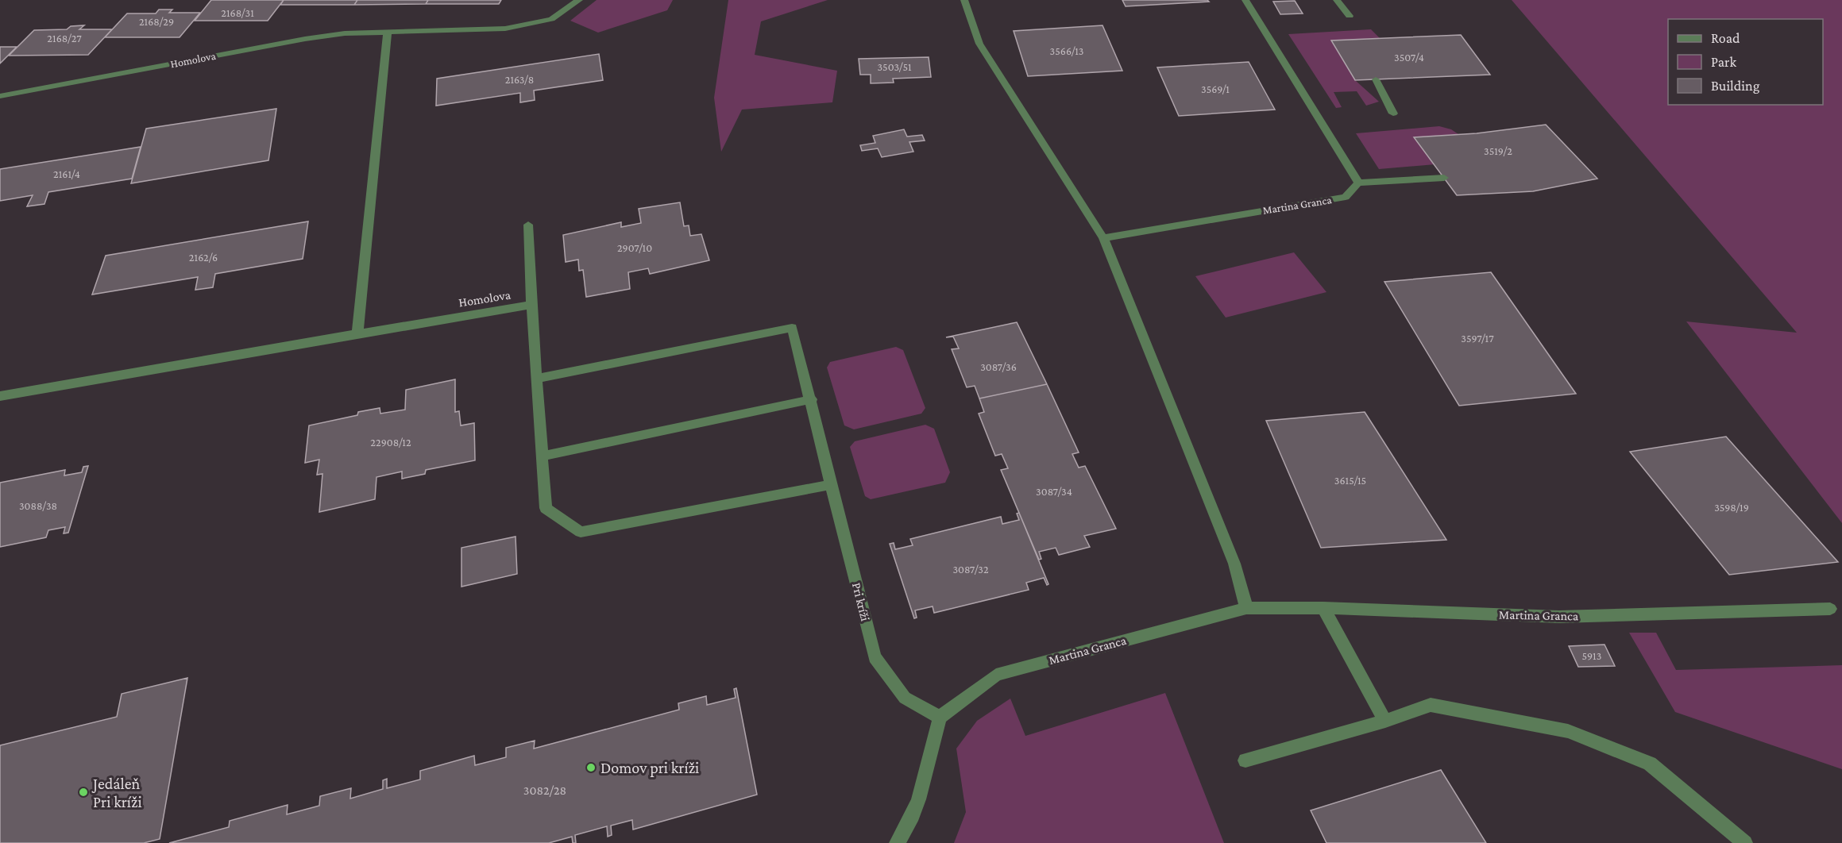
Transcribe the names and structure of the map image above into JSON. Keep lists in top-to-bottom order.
{
  "streets": {
    "street": ["Homolova", "Martina Granca", "Pri kríži"]
  },
  "crossings": [
    ["Martina Granca", "Pri kríži"]
  ],
  "places": ["Domov pri kríži", "Jedáleň Pri kríži"],
  "house_numbers": [
    "2168/31",
    "2168/29",
    "2168/27",
    "3566/13",
    "3507/4",
    "3503/51",
    "2163/8",
    "3569/1",
    "3519/2",
    "2161/4",
    "2907/10",
    "2162/6",
    "3597/17",
    "3087/36",
    "22908/12",
    "3615/15",
    "3087/34",
    "3088/38",
    "3598/19",
    "3087/32",
    "5913",
    "3082/28"
  ],
  "legend": ["Road", "Park", "Building"]
}
